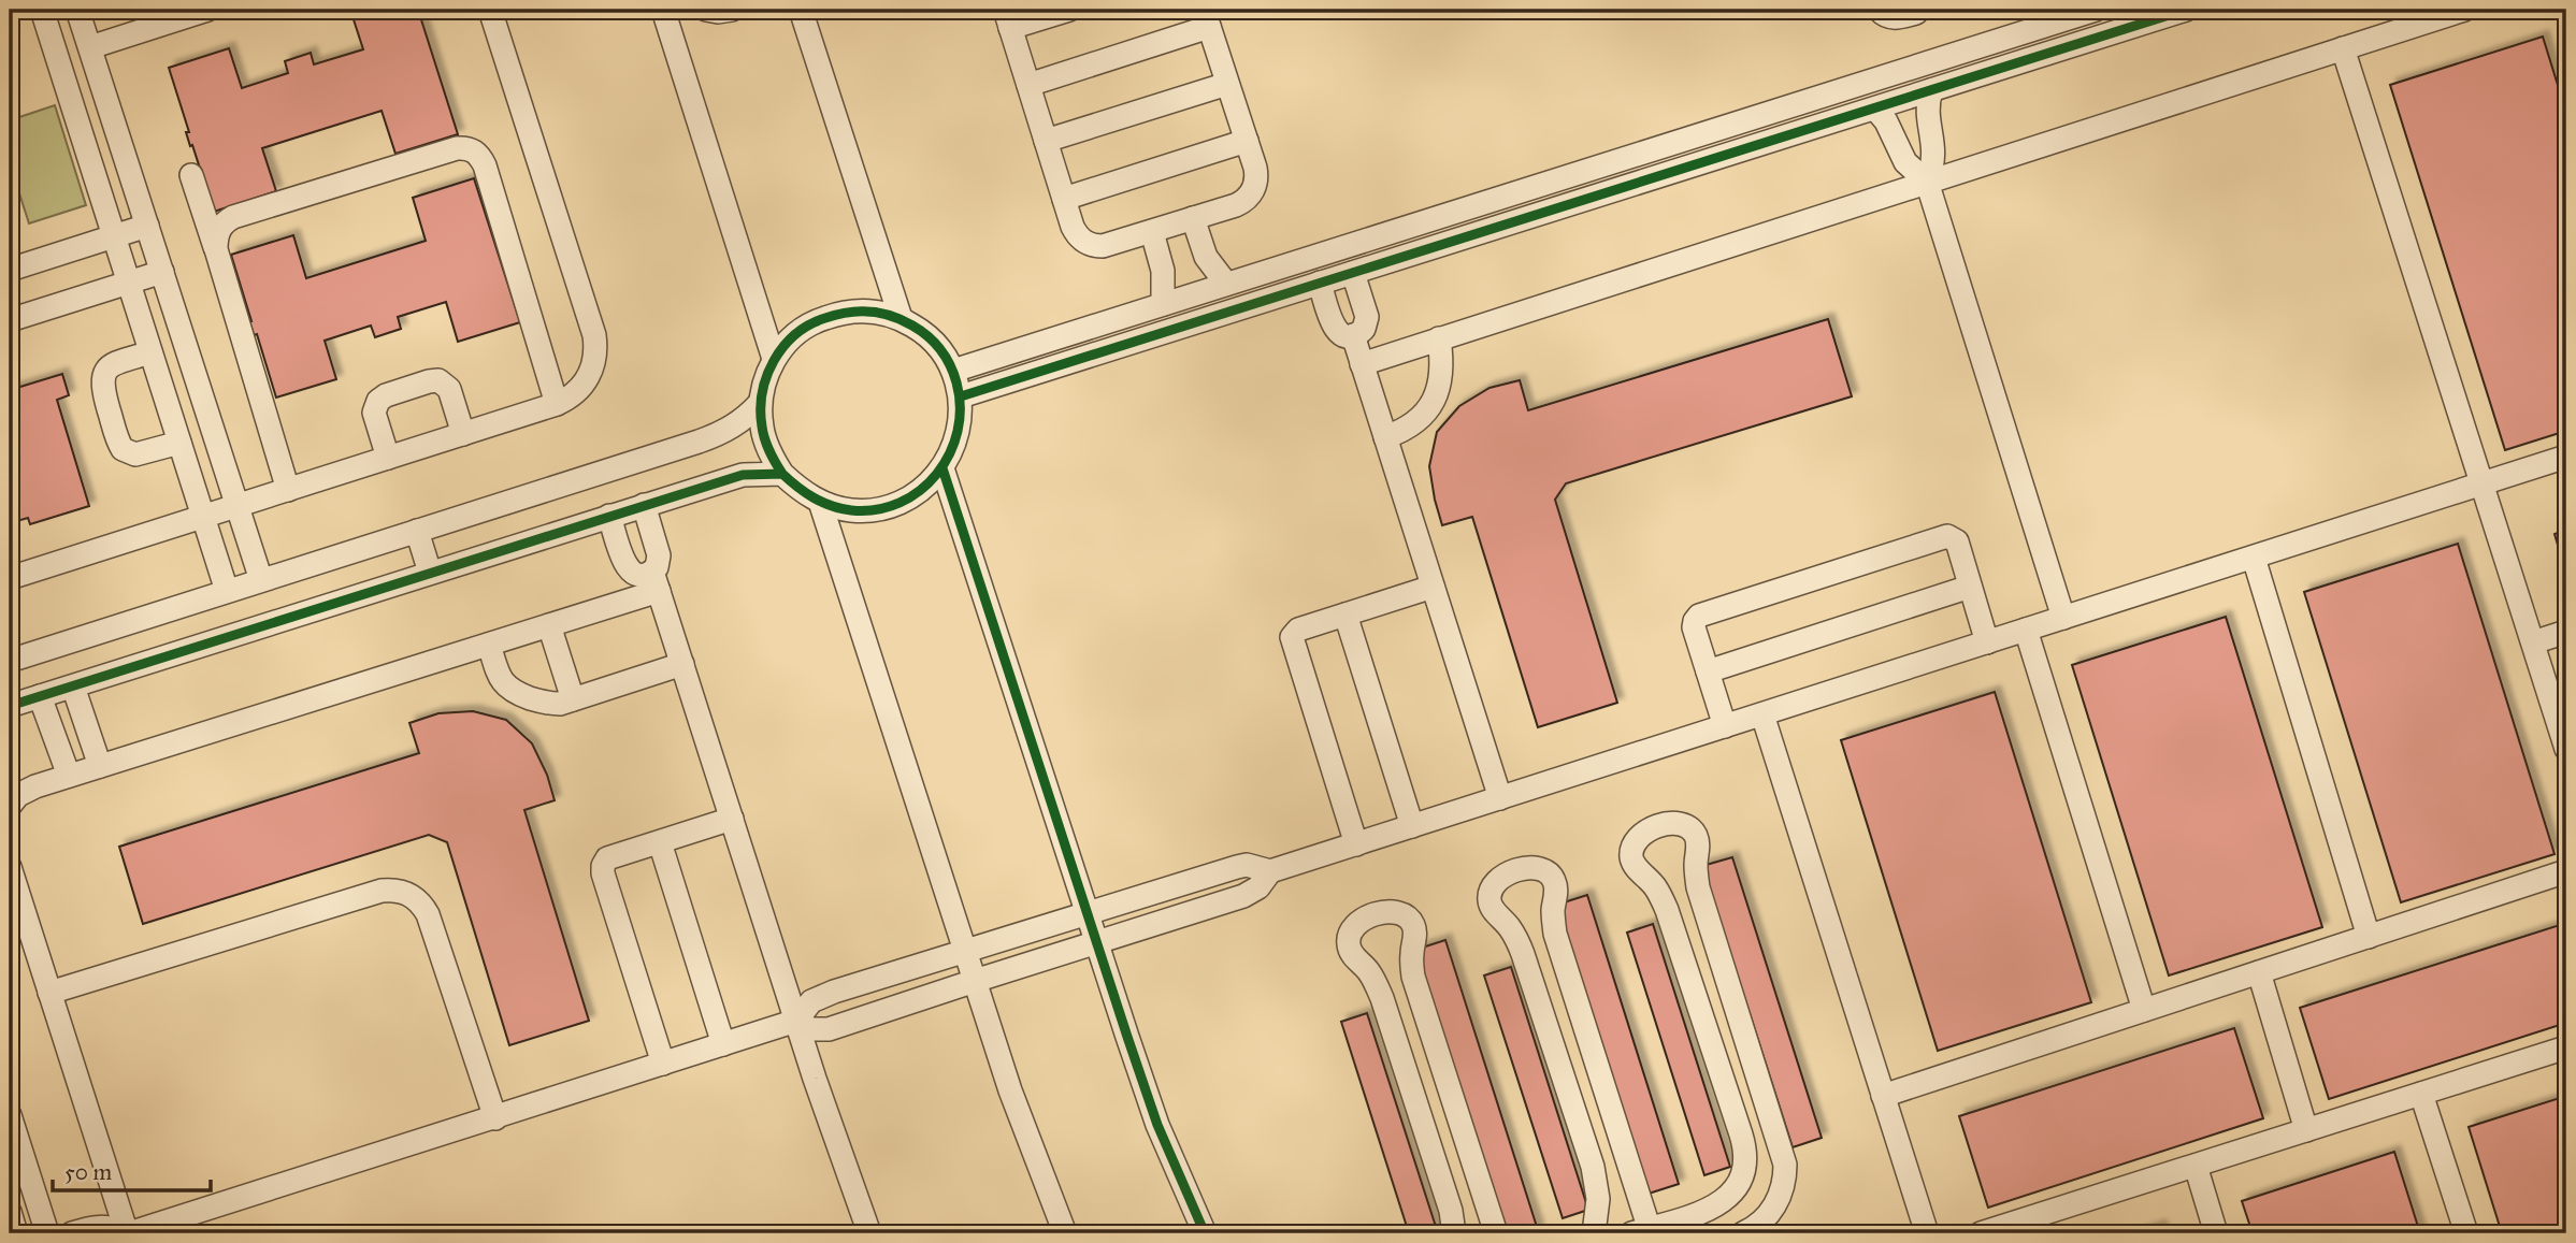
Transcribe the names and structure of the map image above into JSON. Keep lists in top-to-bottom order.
{
  "scale_bar": "50 m"
}
